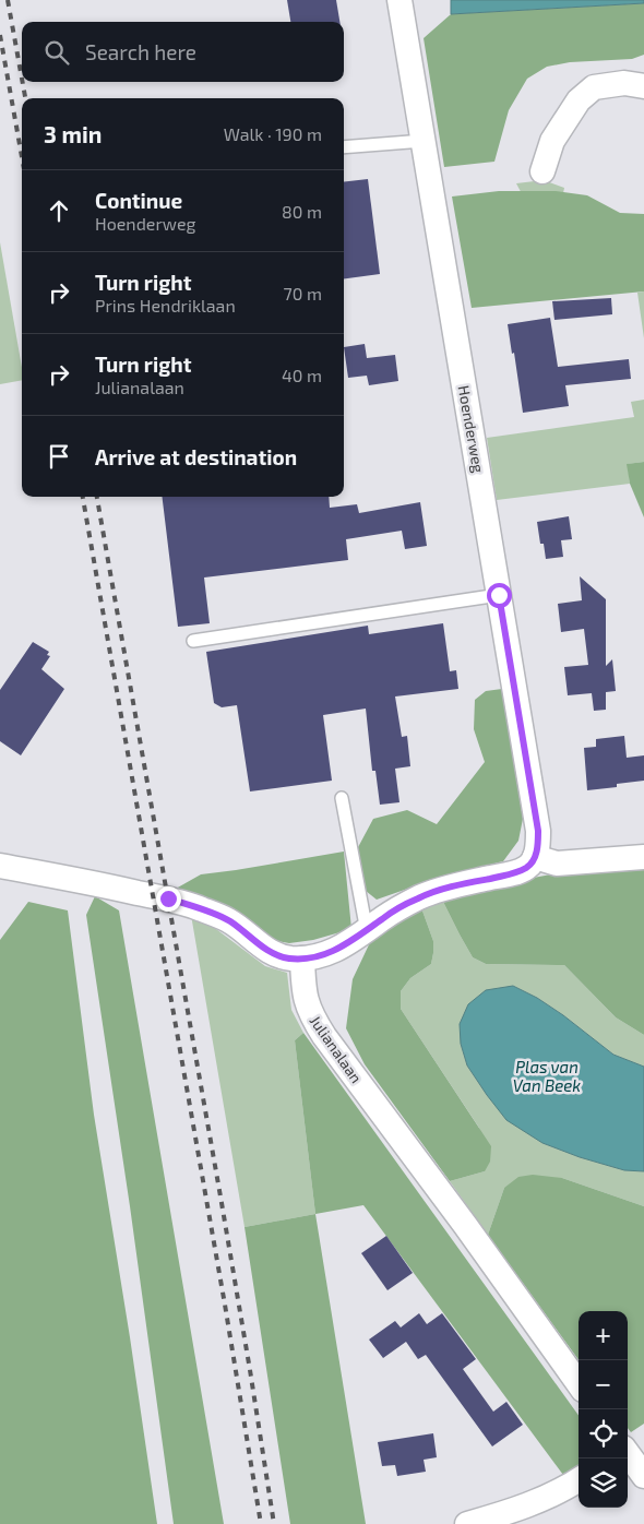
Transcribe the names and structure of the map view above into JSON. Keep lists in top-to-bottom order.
{
  "streets": {
    "street": ["Hoenderweg", "Julianalaan"]
  },
  "water": ["Plas van Van Beek"],
  "page": {
    "search": "Search here",
    "heading": ["3 min", "Walk · 190 m"],
    "list": [
      ["Continue", "Hoenderweg", "80 m"],
      ["Turn right", "Prins Hendriklaan", "70 m"],
      ["Turn right", "Julianalaan", "40 m"],
      "Arrive at destination"
    ],
    "map_buttons": ["+", "−"]
  }
}
